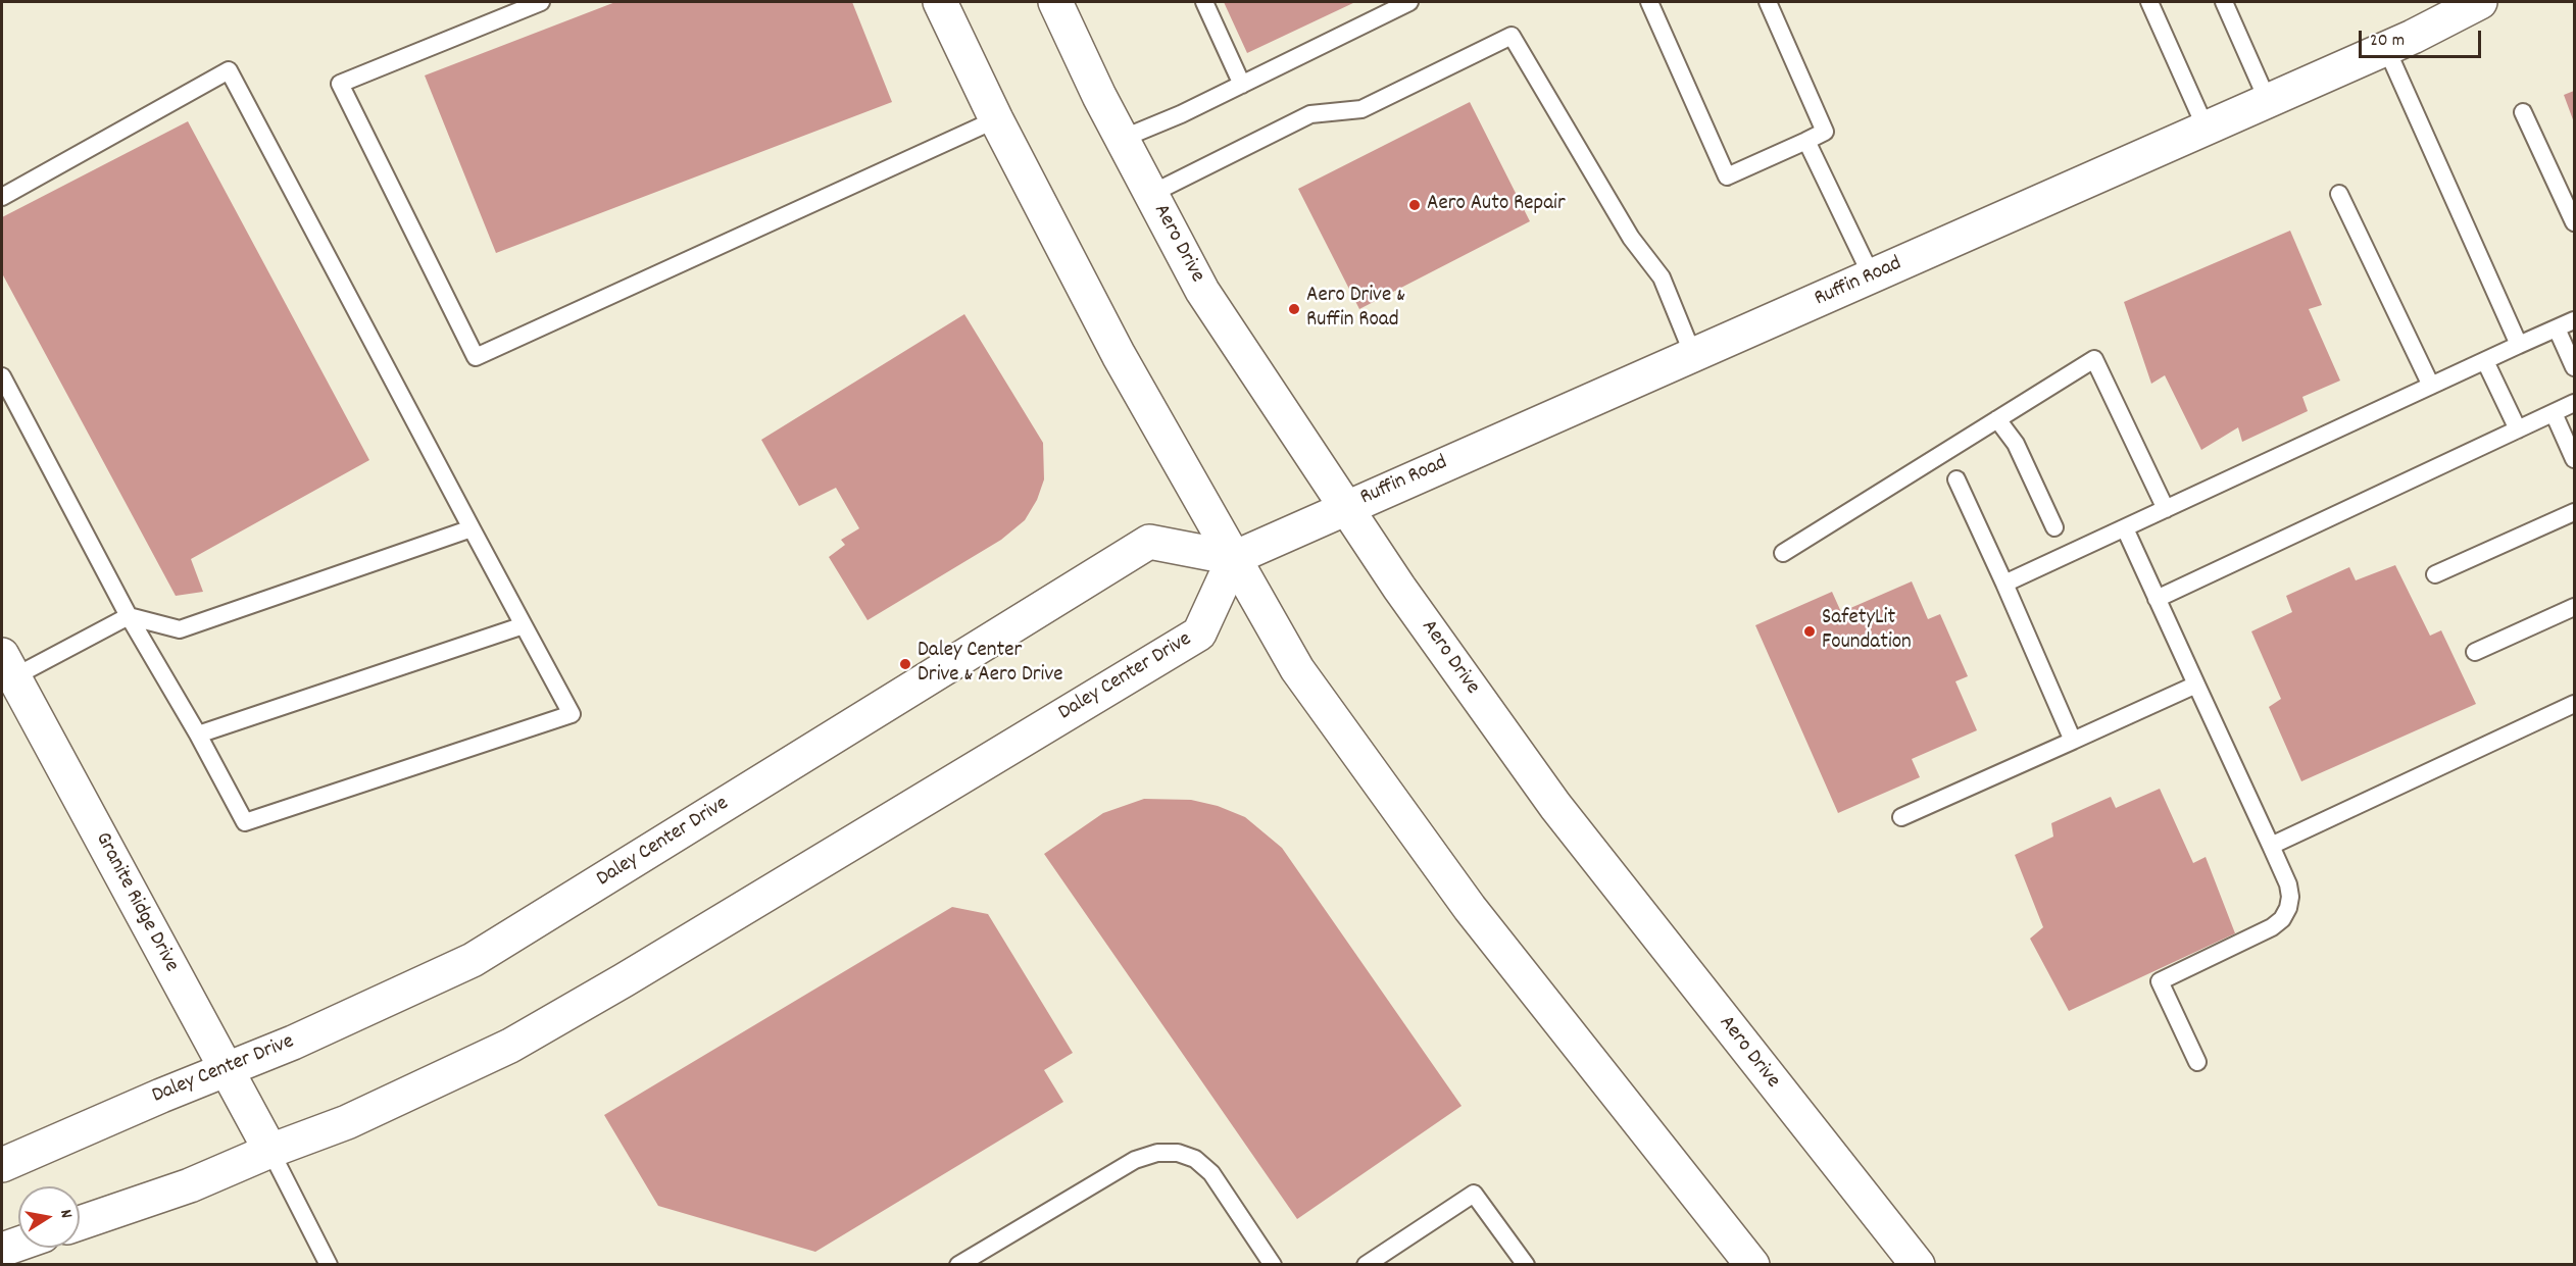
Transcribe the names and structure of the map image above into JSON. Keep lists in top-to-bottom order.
{
  "streets": {
    "main road": [
      "Aero Drive",
      "Ruffin Road",
      "Daley Center Drive",
      "Granite Ridge Drive"
    ]
  },
  "crossings": [
    ["Aero Drive", "Ruffin Road"],
    ["Ruffin Road", "Daley Center Drive"],
    ["Daley Center Drive", "Granite Ridge Drive"]
  ],
  "places": [
    "Aero Auto Repair",
    "Aero Drive & Ruffin Road",
    "SafetyLit Foundation",
    "Daley Center Drive & Aero Drive"
  ],
  "scale_bar": "20 m",
  "north": "right"
}
